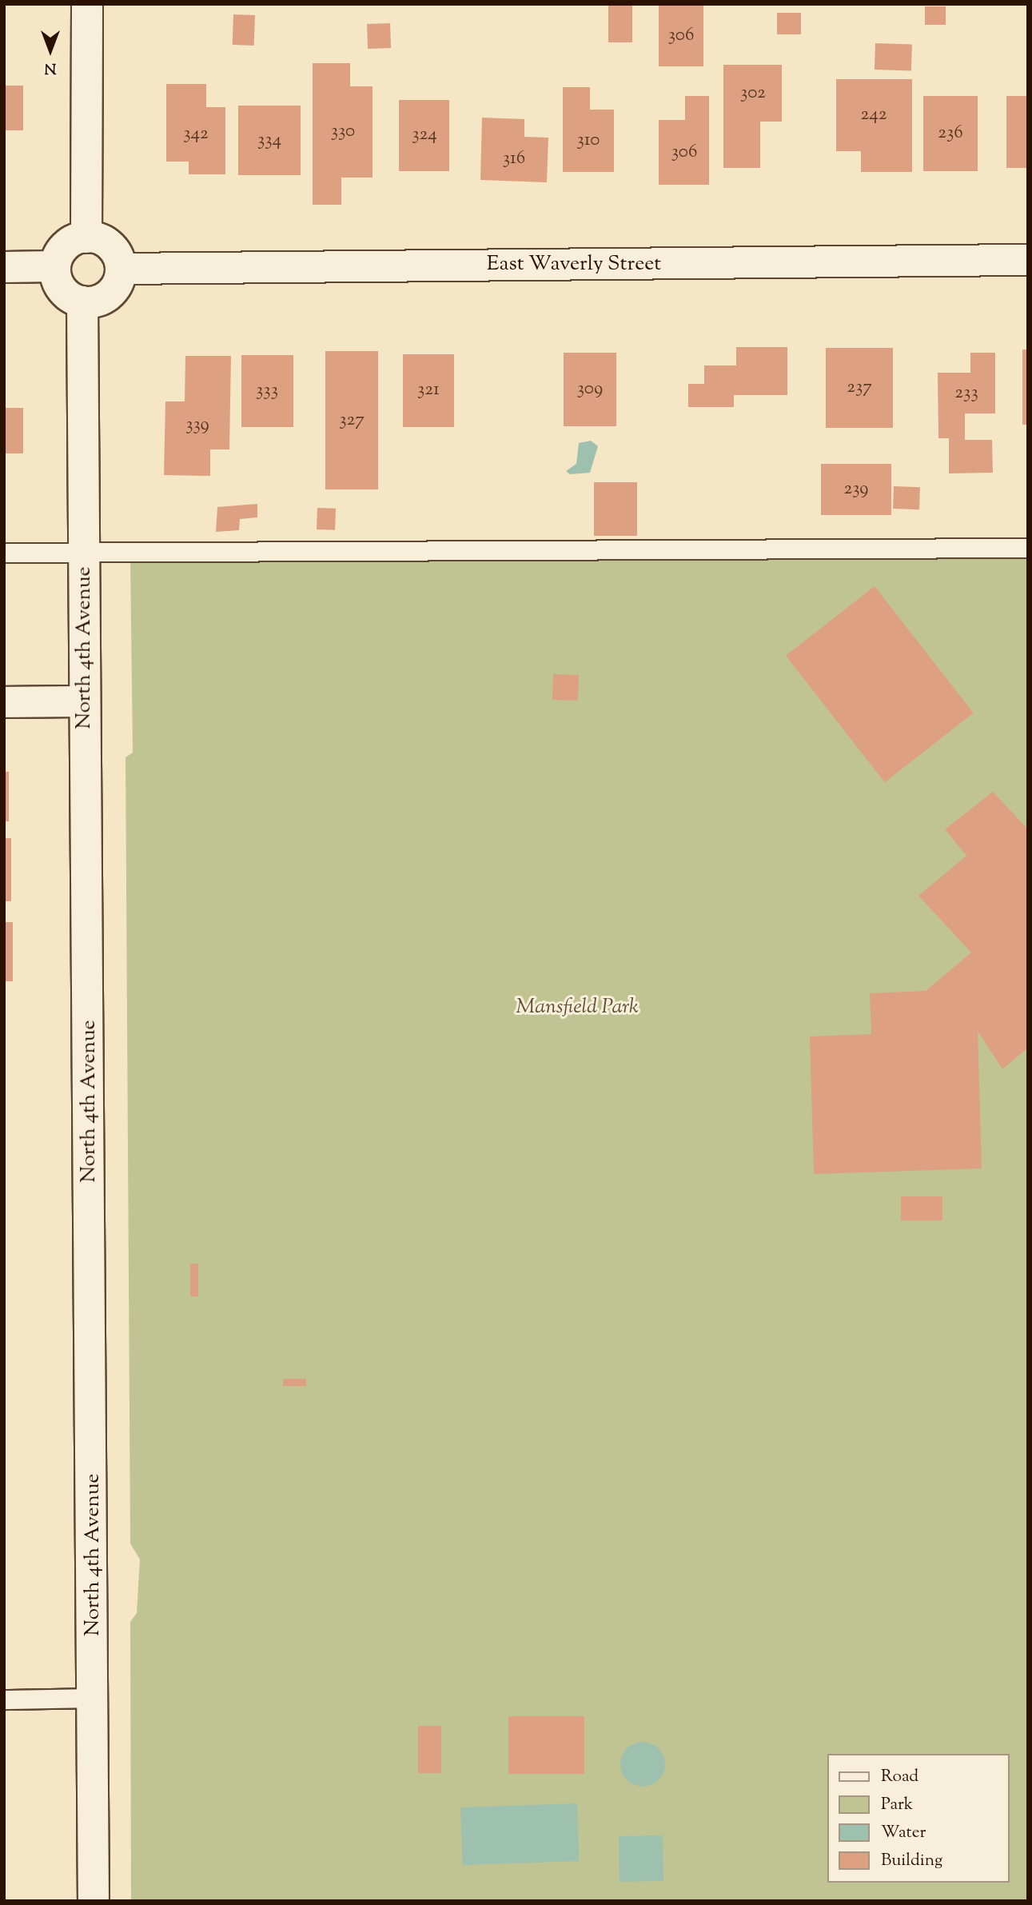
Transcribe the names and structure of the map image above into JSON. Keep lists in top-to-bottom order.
{
  "streets": {
    "street": ["East Waverly Street", "North 4th Avenue"]
  },
  "crossings": [
    ["East Waverly Street", "North 4th Avenue"]
  ],
  "parks": ["Mansfield Park"],
  "house_numbers": [
    "306",
    "302",
    "242",
    "330",
    "236",
    "342",
    "324",
    "334",
    "310",
    "306",
    "316",
    "237",
    "309",
    "321",
    "333",
    "233",
    "327",
    "339",
    "239"
  ],
  "legend": [
    "Road",
    "Park",
    "Water",
    "Building"
  ],
  "north": "bottom"
}
